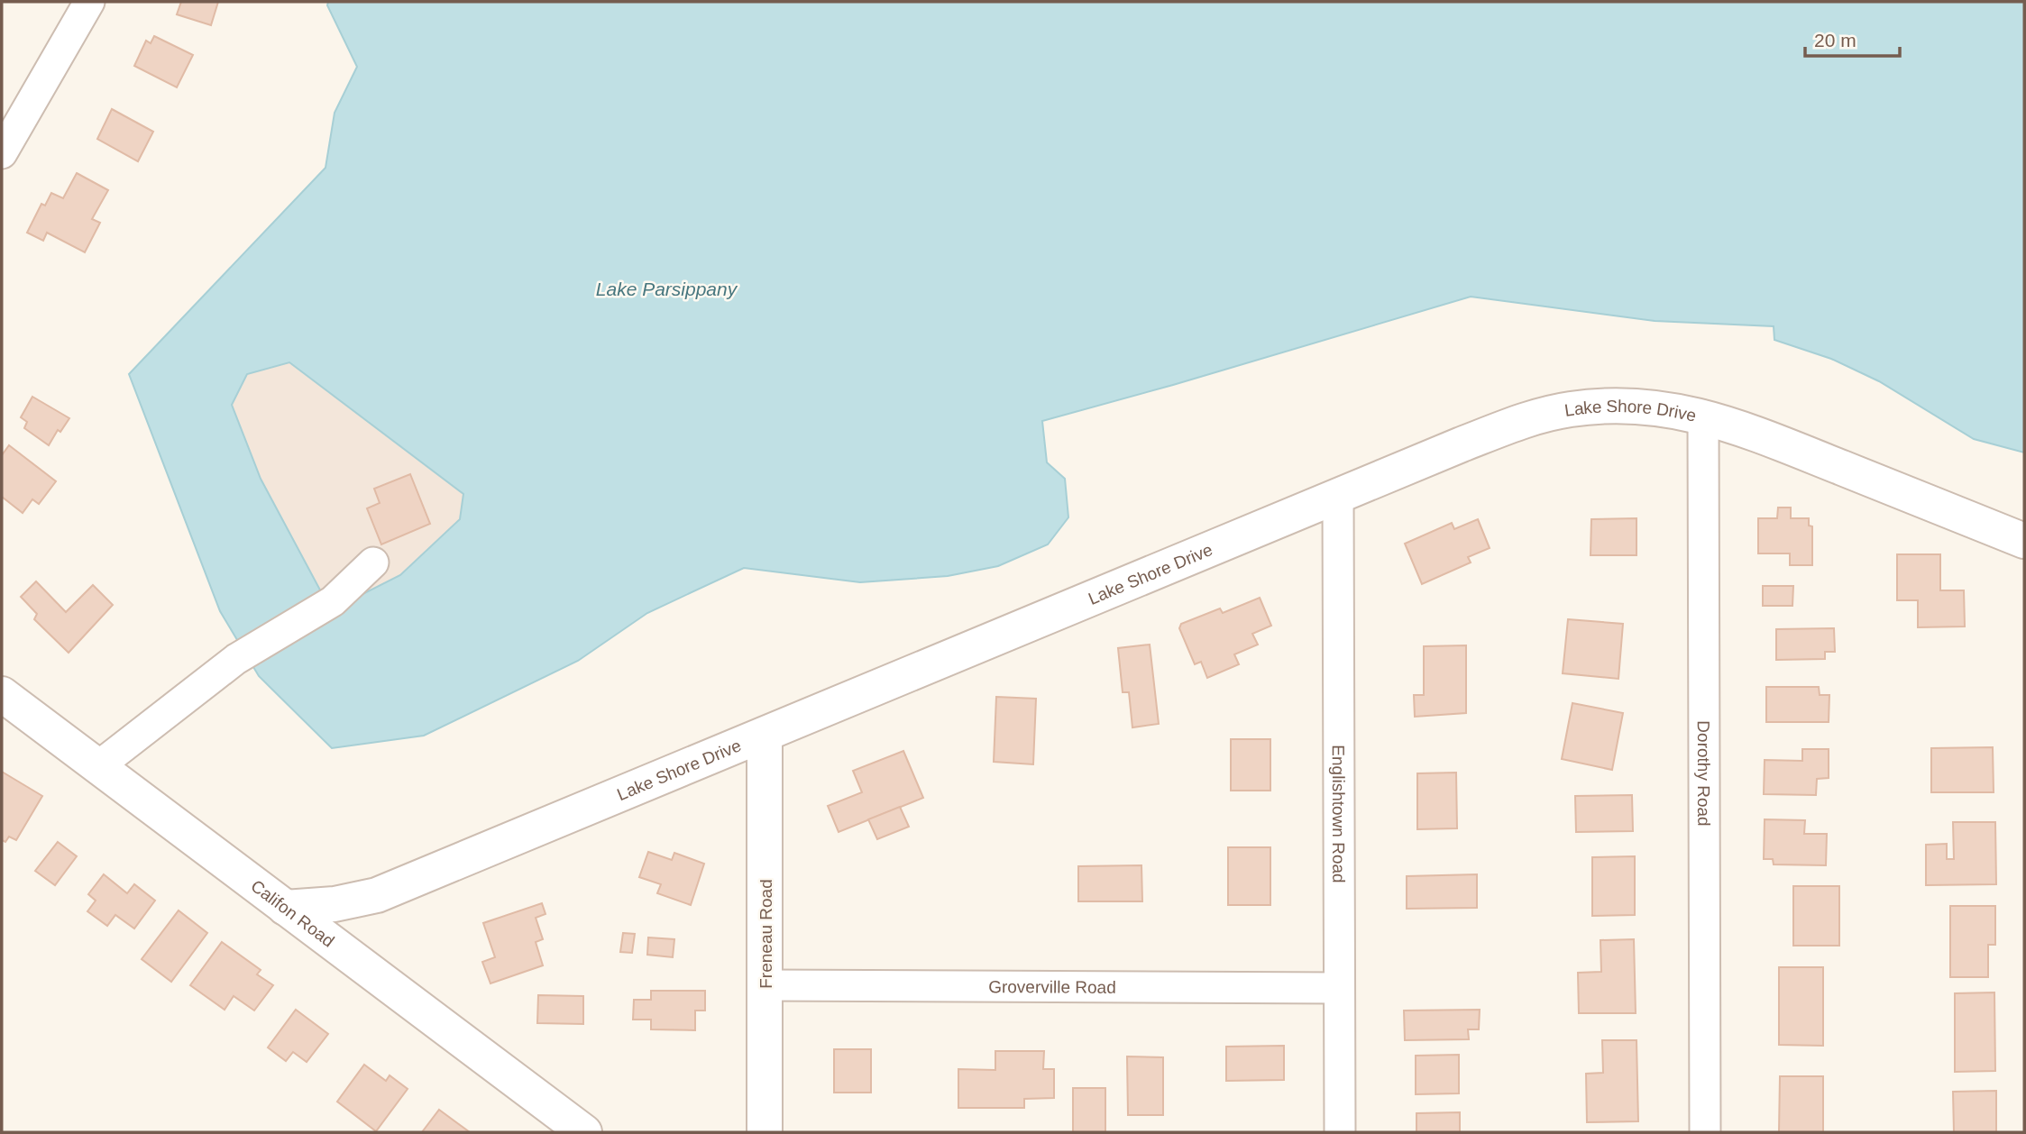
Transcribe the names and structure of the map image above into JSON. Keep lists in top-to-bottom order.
{
  "streets": {
    "street": [
      "Lake Shore Drive",
      "Dorothy Road",
      "Englishtown Road",
      "Califon Road",
      "Freneau Road",
      "Groverville Road"
    ]
  },
  "crossings": [
    ["Lake Shore Drive", "Dorothy Road"],
    ["Lake Shore Drive", "Englishtown Road"],
    ["Lake Shore Drive", "Califon Road"],
    ["Lake Shore Drive", "Freneau Road"],
    ["Englishtown Road", "Groverville Road"],
    ["Freneau Road", "Groverville Road"]
  ],
  "water": ["Lake Parsippany"],
  "scale_bar": "20 m"
}
